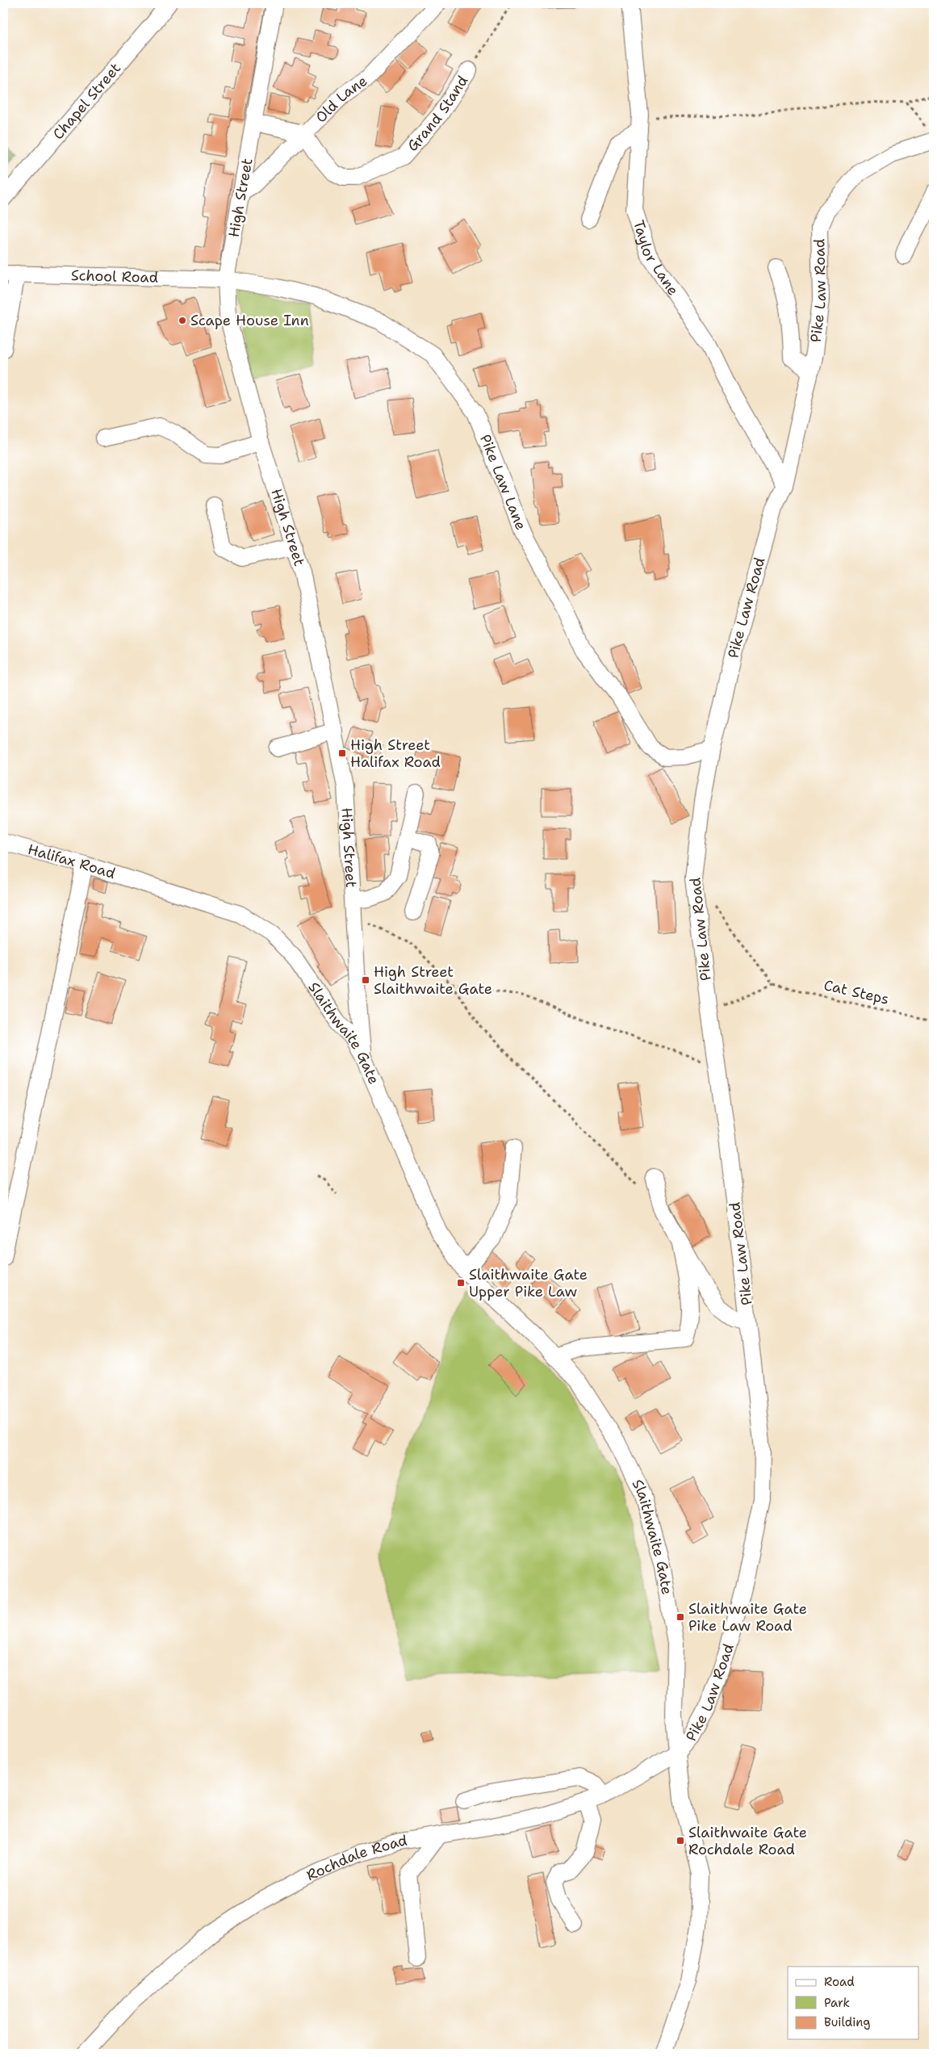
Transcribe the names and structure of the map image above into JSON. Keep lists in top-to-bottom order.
{
  "streets": {
    "street": [
      "Old Lane",
      "Chapel Street",
      "Grand Stand",
      "High Street",
      "Taylor Lane",
      "School Road",
      "Pike Law Road",
      "Pike Law Lane",
      "Halifax Road",
      "Slaithwaite Gate",
      "Rochdale Road"
    ],
    "path": ["Cat Steps"]
  },
  "crossings": [
    ["Old Lane", "Grand Stand"],
    ["Old Lane", "High Street"],
    ["High Street", "School Road"],
    ["High Street", "Pike Law Lane"],
    ["High Street", "Slaithwaite Gate"],
    ["Taylor Lane", "Pike Law Road"],
    ["School Road", "Pike Law Lane"],
    ["Pike Law Road", "Pike Law Lane"],
    ["Pike Law Road", "Slaithwaite Gate"],
    ["Pike Law Road", "Rochdale Road"],
    ["Halifax Road", "Slaithwaite Gate"],
    ["Slaithwaite Gate", "Rochdale Road"]
  ],
  "places": {
    "other": ["Scape House Inn"],
    "transit": [
      "High Street Halifax Road",
      "High Street Slaithwaite Gate",
      "Slaithwaite Gate Upper Pike Law",
      "Slaithwaite Gate Pike Law Road",
      "Slaithwaite Gate Rochdale Road"
    ]
  },
  "legend": ["Road", "Park", "Building"]
}
